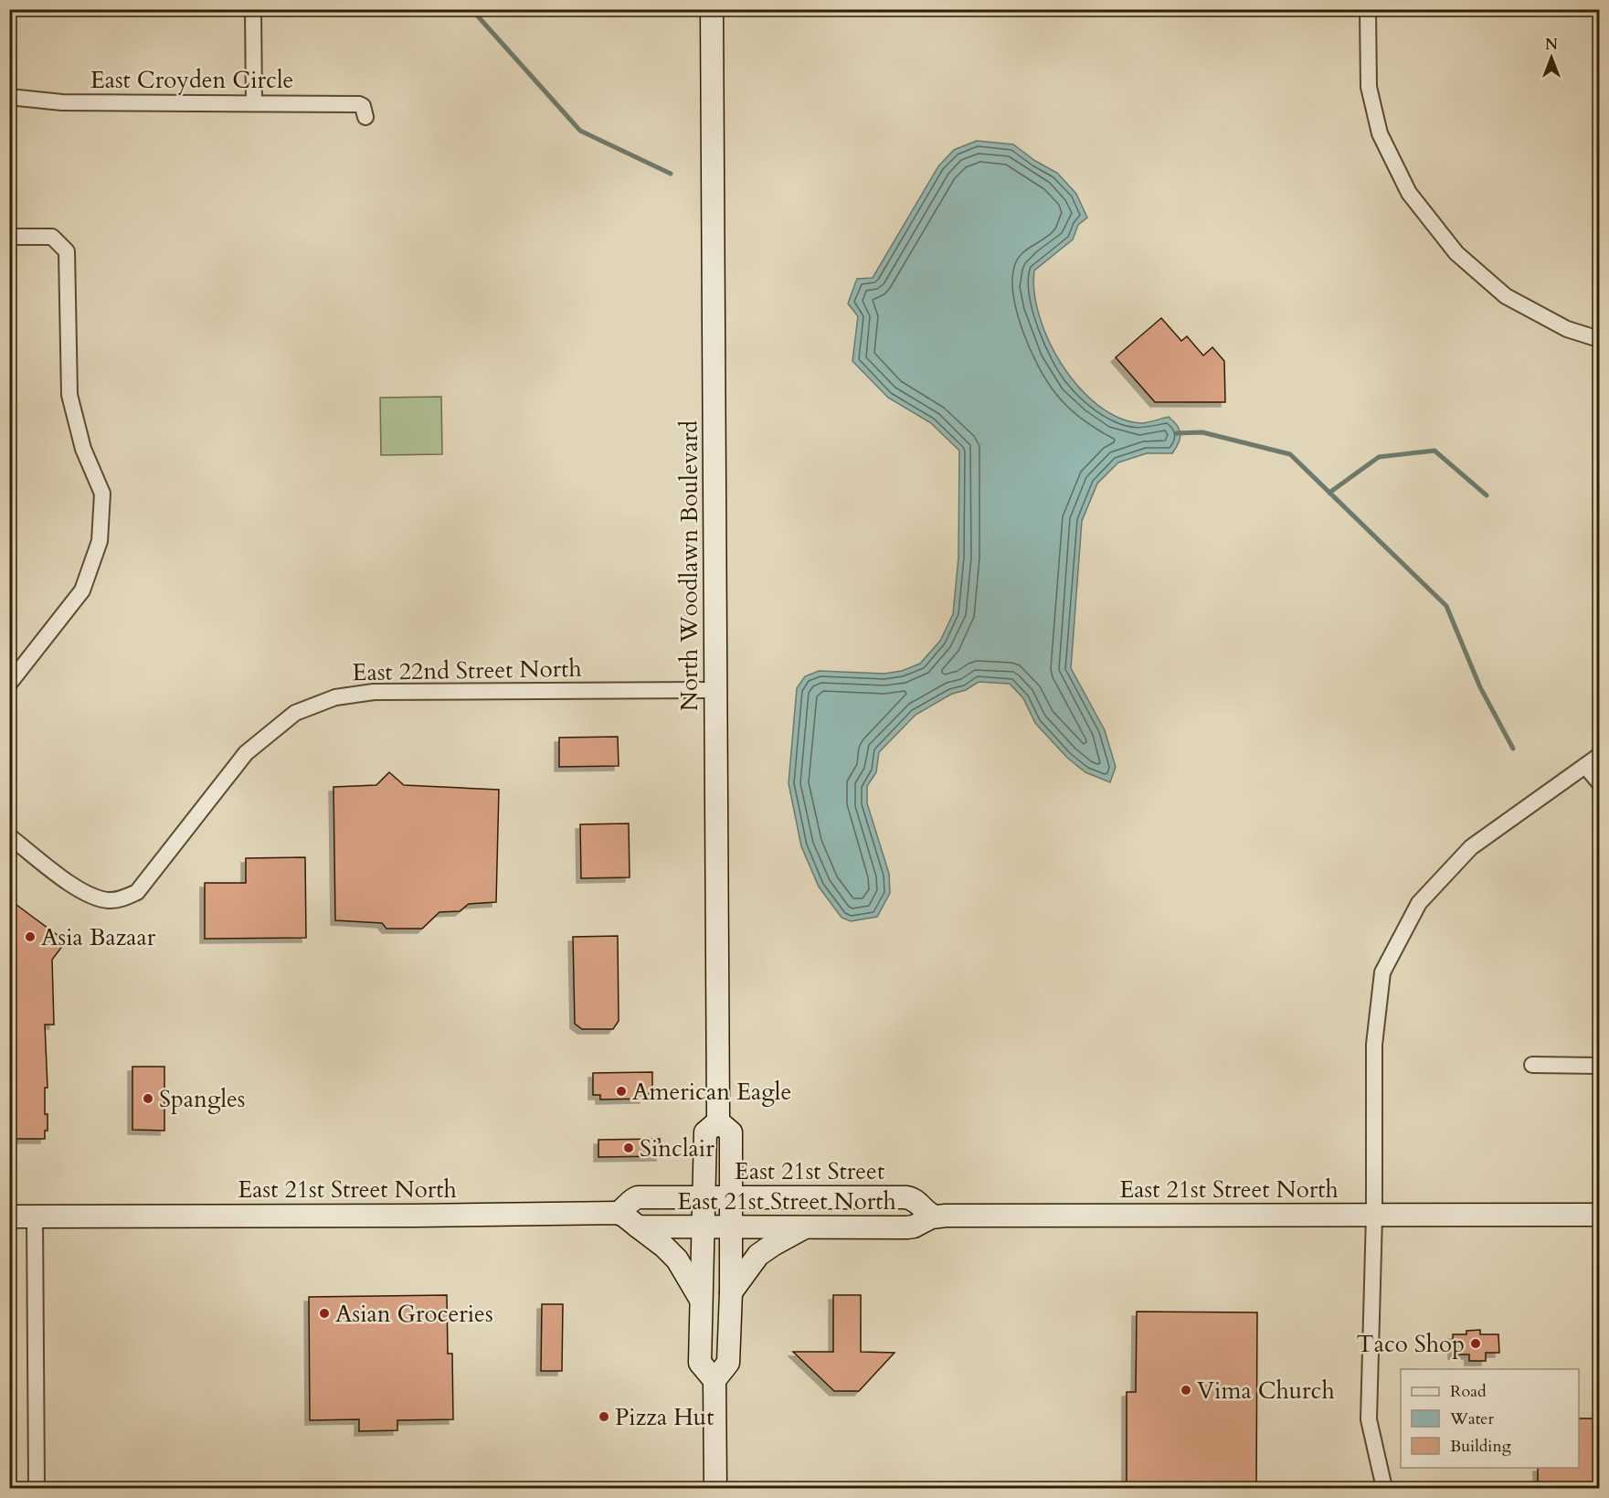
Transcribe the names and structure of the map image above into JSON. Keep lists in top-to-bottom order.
{
  "streets": {
    "main road": ["North Woodlawn Boulevard", "East 21st Street", "East 21st Street North"],
    "street": ["East Croyden Circle", "East 22nd Street North"]
  },
  "crossings": [
    ["North Woodlawn Boulevard", "East 22nd Street North"],
    ["East 21st Street", "East 21st Street North"]
  ],
  "places": [
    "Asia Bazaar",
    "American Eagle",
    "Spangles",
    "Sinclair",
    "Asian Groceries",
    "Taco Shop",
    "Vima Church",
    "Pizza Hut"
  ],
  "legend": ["Road", "Water", "Building"],
  "north": "top"
}
